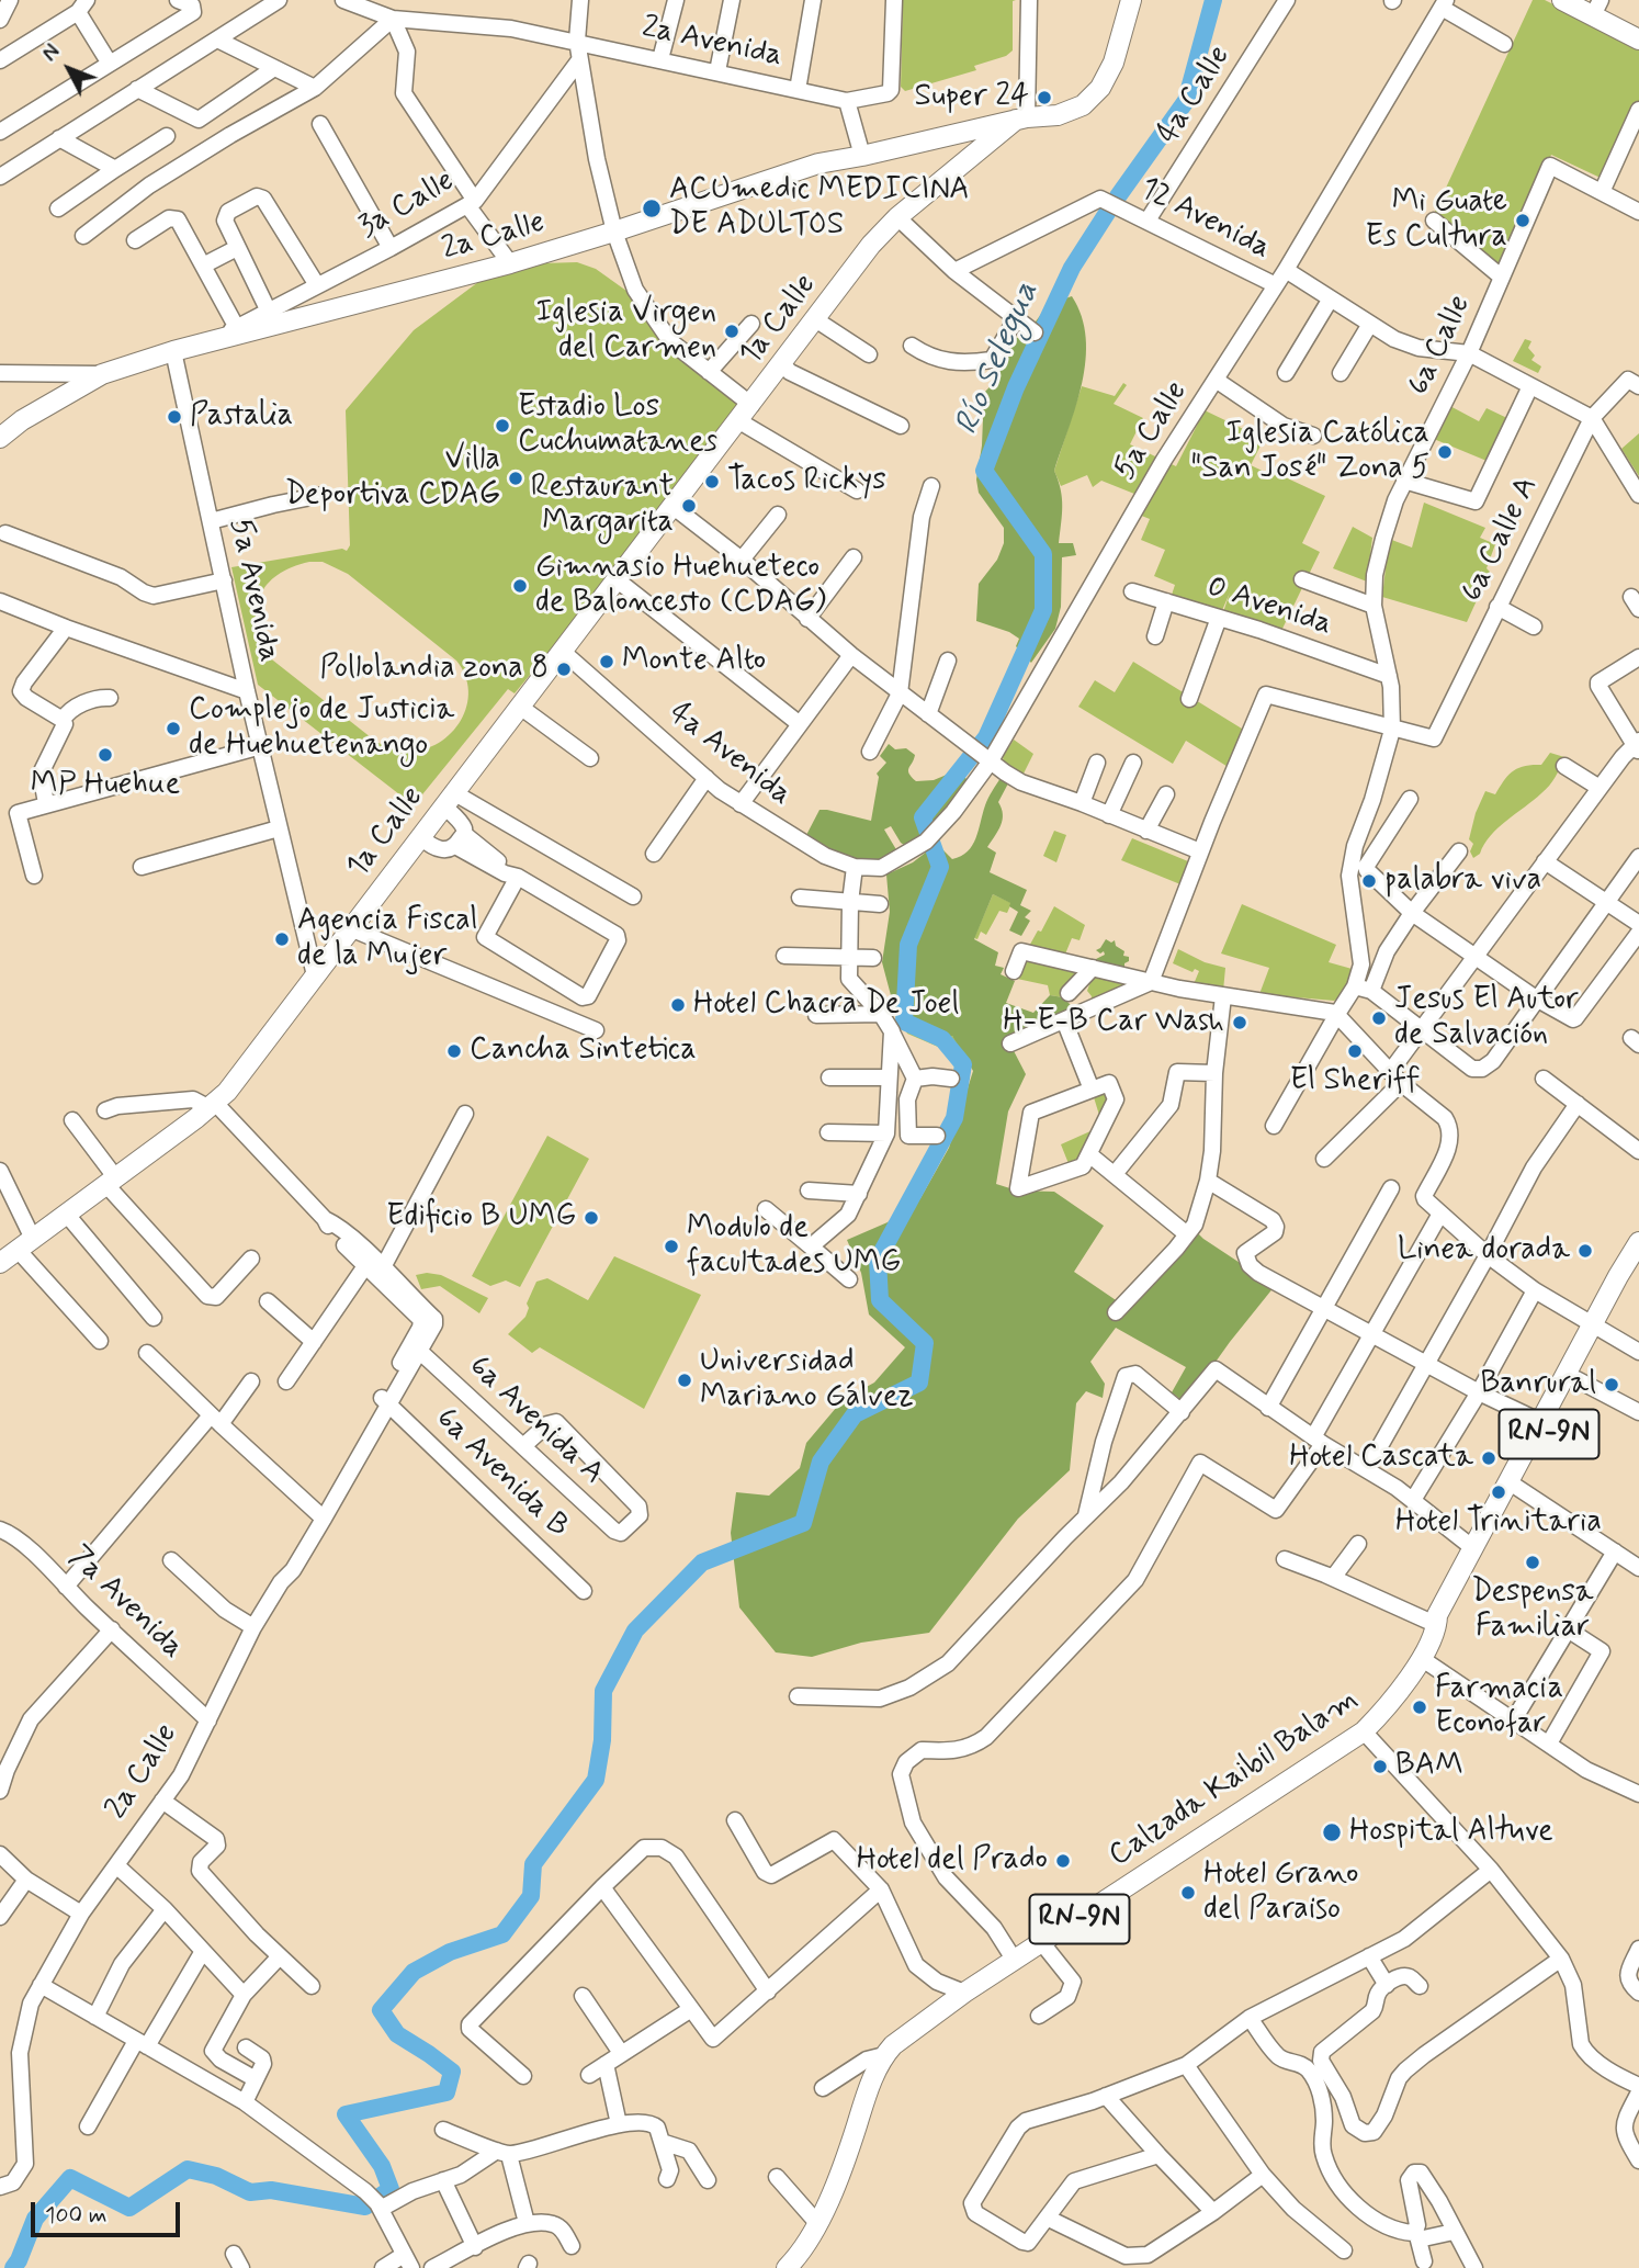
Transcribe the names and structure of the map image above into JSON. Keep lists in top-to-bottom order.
{
  "streets": {
    "main road": [
      "2a Calle",
      "1a Calle",
      "RN-9N",
      "Calzada Kaibil Balam"
    ],
    "street": [
      "2a Avenida",
      "4a Calle",
      "3a Calle",
      "12 Avenida",
      "6a Calle",
      "5a Calle",
      "6a Calle A",
      "5a Avenida",
      "0 Avenida",
      "4a Avenida",
      "6a Avenida A",
      "6a Avenida B",
      "7a Avenida"
    ]
  },
  "crossings": [
    ["4a Calle", "12 Avenida"],
    ["3a Calle", "2a Calle"],
    ["12 Avenida", "6a Calle"],
    ["12 Avenida", "5a Calle"],
    ["12 Avenida", "6a Calle A"],
    ["2a Calle", "1a Calle"],
    ["2a Calle", "5a Avenida"],
    ["2a Calle", "6a Avenida A"],
    ["2a Calle", "6a Avenida B"],
    ["2a Calle", "7a Avenida"],
    ["1a Calle", "5a Avenida"],
    ["1a Calle", "4a Avenida"],
    ["6a Calle", "6a Calle A"],
    ["6a Calle", "0 Avenida"],
    ["5a Calle", "4a Avenida"]
  ],
  "water": ["Río Selegua"],
  "places": [
    "Super 24",
    "ACUmedic MEDICINA DE ADULTOS",
    "Mi Guate Es Cultura",
    "Iglesia Virgen del Carmen",
    "Pastalia",
    "Estadio Los Cuchumatanes",
    "Iglesia Católica \"San José\" Zona 5",
    "Villa Deportiva CDAG",
    "Tacos Rickys",
    "Restaurant Margarita",
    "Gimnasio Huehueteco de Baloncesto (CDAG)",
    "Monte Alto",
    "Pollolandia zona 8",
    "Complejo de Justicia de Huehuetenango",
    "MP Huehue",
    "palabra viva",
    "Agencia Fiscal de la Mujer",
    "Hotel Chacra De Joel",
    "Jesus El Autor de Salvación",
    "H-E-B Car Wash",
    "Cancha Sintetica",
    "El Sheriff",
    "Edificio B UMG",
    "Modulo de facultades UMG",
    "Linea dorada",
    "Universidad Mariano Gálvez",
    "Banrural",
    "Hotel Cascata",
    "Hotel Trinitaria",
    "Despensa Familiar",
    "Farmacia Econofar",
    "BAM",
    "Hospital Altuve",
    "Hotel del Prado",
    "Hotel Grano del Paraiso"
  ],
  "scale_bar": "100 m",
  "north": "top left"
}
